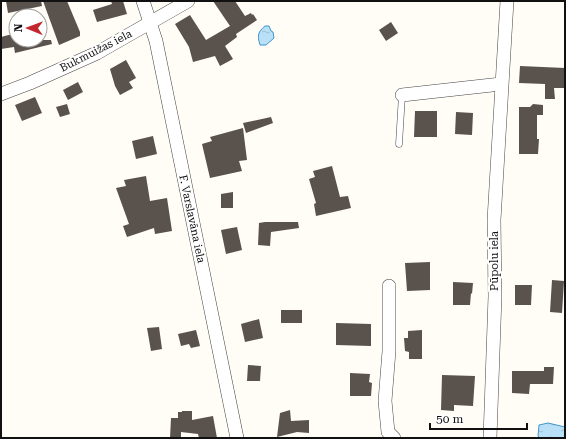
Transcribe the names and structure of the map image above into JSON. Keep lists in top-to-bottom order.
{
  "streets": {
    "street": ["Bukmuižas iela", "F. Varslavāna iela", "Pūpolu iela"]
  },
  "crossings": [
    ["Bukmuižas iela", "F. Varslavāna iela"]
  ],
  "scale_bar": "50 m",
  "north": "left"
}
